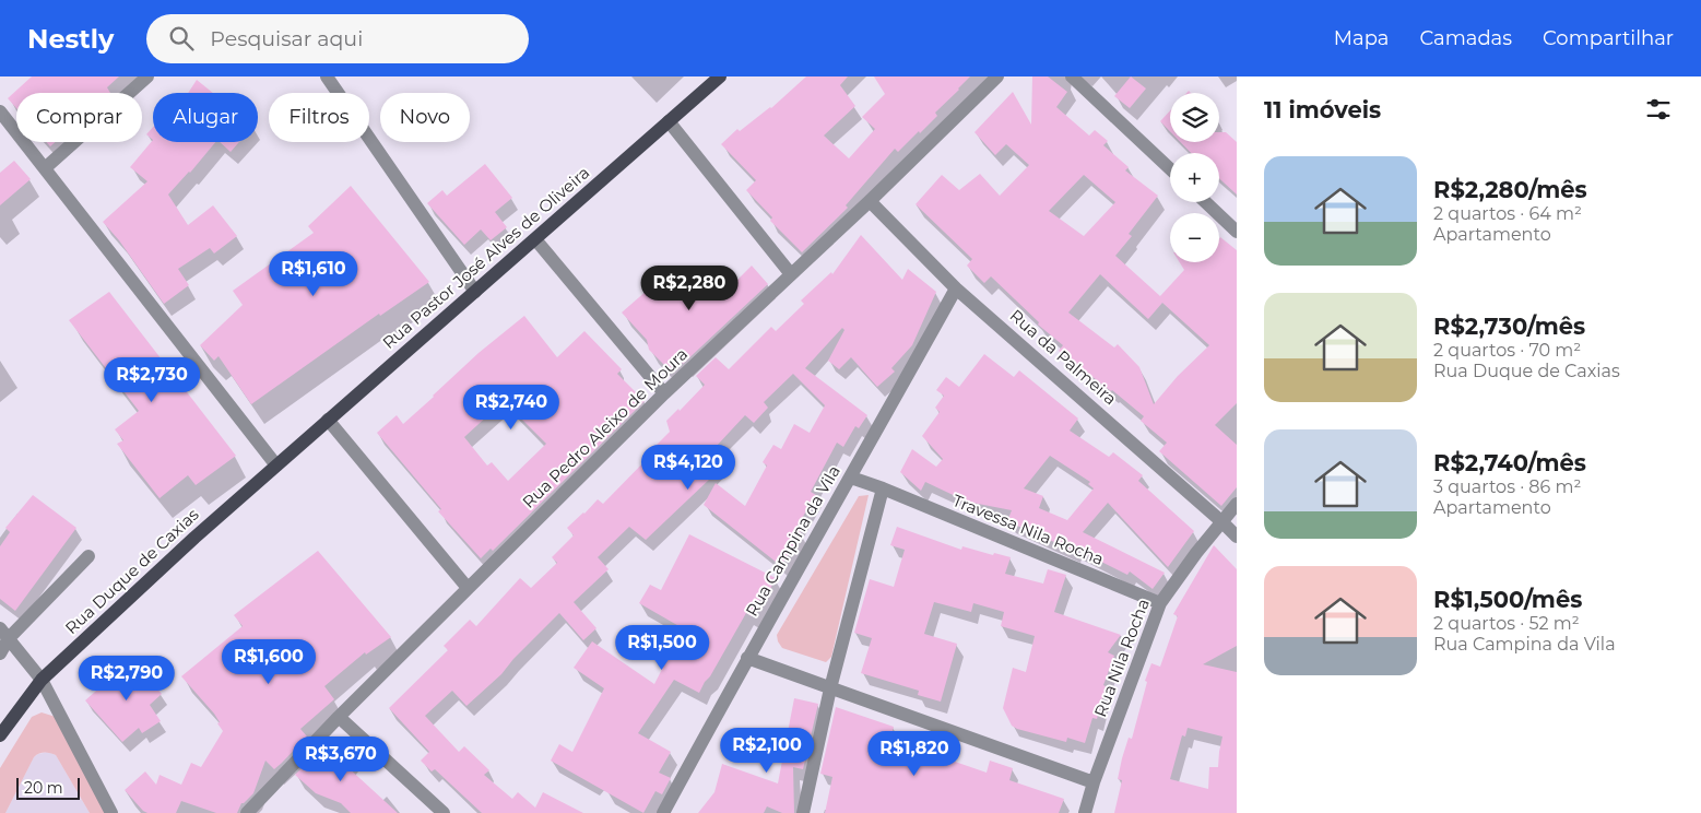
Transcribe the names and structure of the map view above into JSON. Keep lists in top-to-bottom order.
{
  "streets": {
    "main road": ["Rua Pastor José Alves de Oliveira", "Rua Duque de Caxias"],
    "street": [
      "Rua da Palmeira",
      "Rua Pedro Aleixo de Moura",
      "Travessa Nila Rocha",
      "Rua Campina da Vila",
      "Rua Nila Rocha"
    ]
  },
  "crossings": [
    ["Rua Pastor José Alves de Oliveira", "Rua Duque de Caxias"],
    ["Rua da Palmeira", "Rua Pedro Aleixo de Moura"],
    ["Rua da Palmeira", "Rua Campina da Vila"],
    ["Rua da Palmeira", "Rua Nila Rocha"],
    ["Travessa Nila Rocha", "Rua Campina da Vila"],
    ["Travessa Nila Rocha", "Rua Nila Rocha"]
  ],
  "scale_bar": "20 m",
  "page": {
    "header": "Nestly",
    "search": "Pesquisar aqui",
    "nav": ["Mapa", "Camadas", "Compartilhar"],
    "heading": "11 imóveis",
    "map_buttons": ["+", "−"],
    "chip": [
      "Comprar",
      "Alugar",
      "Filtros",
      "Novo"
    ],
    "list": [
      {
        "name": "R$2,280/mês",
        "note": "2 quartos · 64 m² · Apartamento"
      },
      {
        "name": "R$2,730/mês",
        "note": "2 quartos · 70 m² · Rua Duque de Caxias"
      },
      {
        "name": "R$2,740/mês",
        "note": "3 quartos · 86 m² · Apartamento"
      },
      {
        "name": "R$1,500/mês",
        "note": "2 quartos · 52 m² · Rua Campina da Vila"
      }
    ],
    "price": [
      "R$1,610",
      "R$2,280",
      "R$2,730",
      "R$2,740",
      "R$4,120",
      "R$1,500",
      "R$1,600",
      "R$2,790",
      "R$2,100",
      "R$1,820",
      "R$3,670"
    ],
    "scale": "20 m"
  }
}
